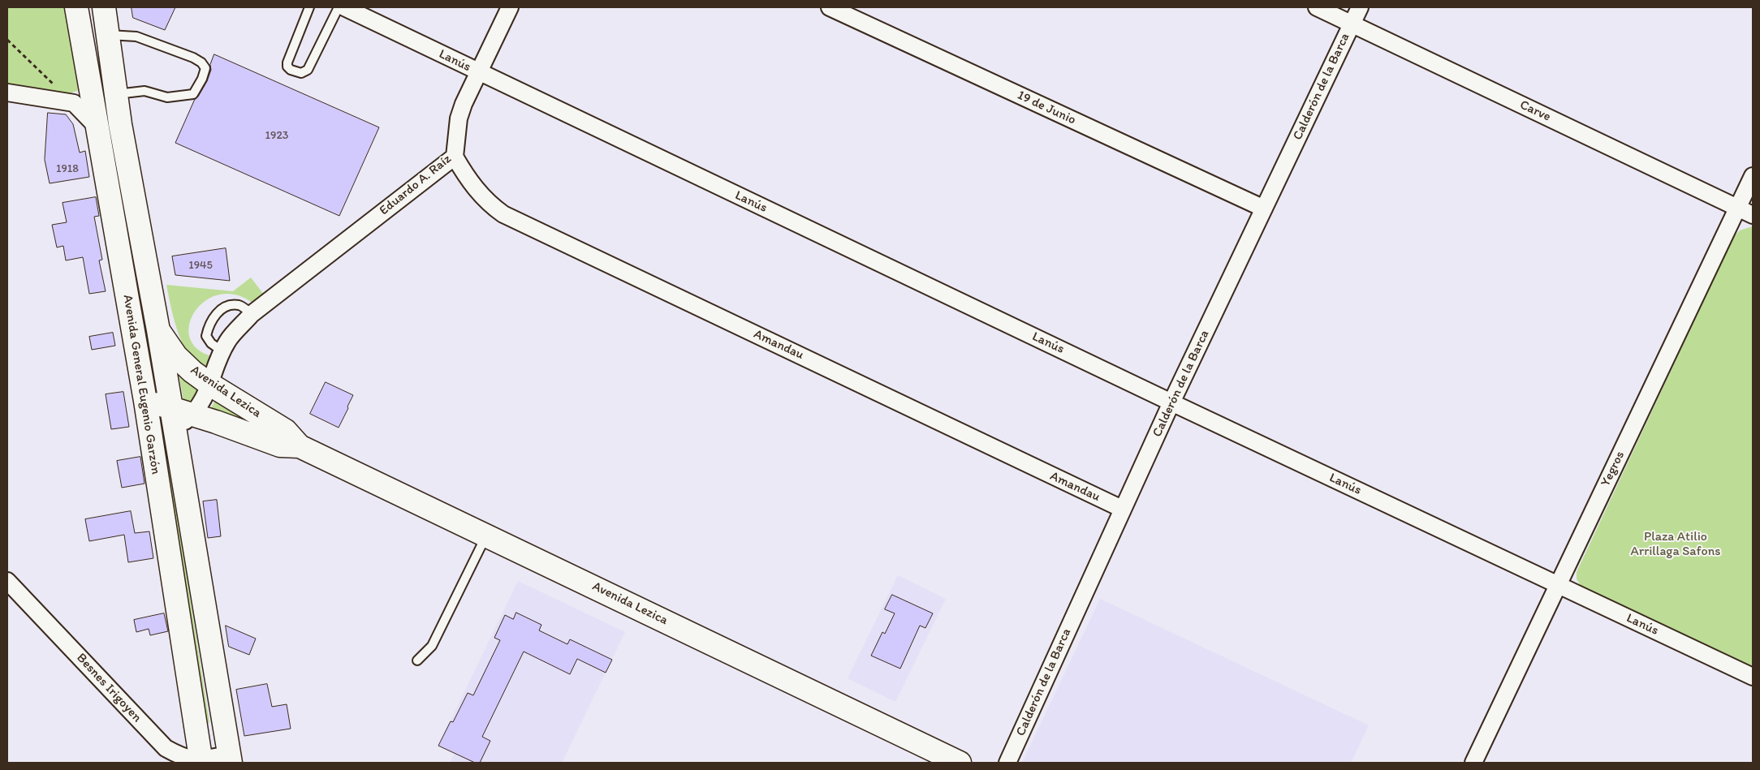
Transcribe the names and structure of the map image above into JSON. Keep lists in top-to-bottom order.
{
  "streets": {
    "main road": ["Avenida General Eugenio Garzón", "Avenida Lezica"],
    "street": [
      "Lanús",
      "Calderón de la Barca",
      "19 de Junio",
      "Carve",
      "Eduardo A. Raíz",
      "Amandau",
      "Yegros",
      "Besnes Irigoyen"
    ]
  },
  "crossings": [
    ["Lanús", "Calderón de la Barca"],
    ["Lanús", "Eduardo A. Raíz"],
    ["Lanús", "Yegros"],
    ["Calderón de la Barca", "19 de Junio"],
    ["Calderón de la Barca", "Carve"],
    ["Calderón de la Barca", "Amandau"],
    ["Carve", "Yegros"],
    ["Eduardo A. Raíz", "Amandau"],
    ["Eduardo A. Raíz", "Avenida General Eugenio Garzón"],
    ["Eduardo A. Raíz", "Avenida Lezica"],
    ["Avenida General Eugenio Garzón", "Avenida Lezica"],
    ["Avenida General Eugenio Garzón", "Besnes Irigoyen"]
  ],
  "parks": ["Plaza Atilio Arrillaga Safons"],
  "house_numbers": ["1923", "1918", "1945"]
}
